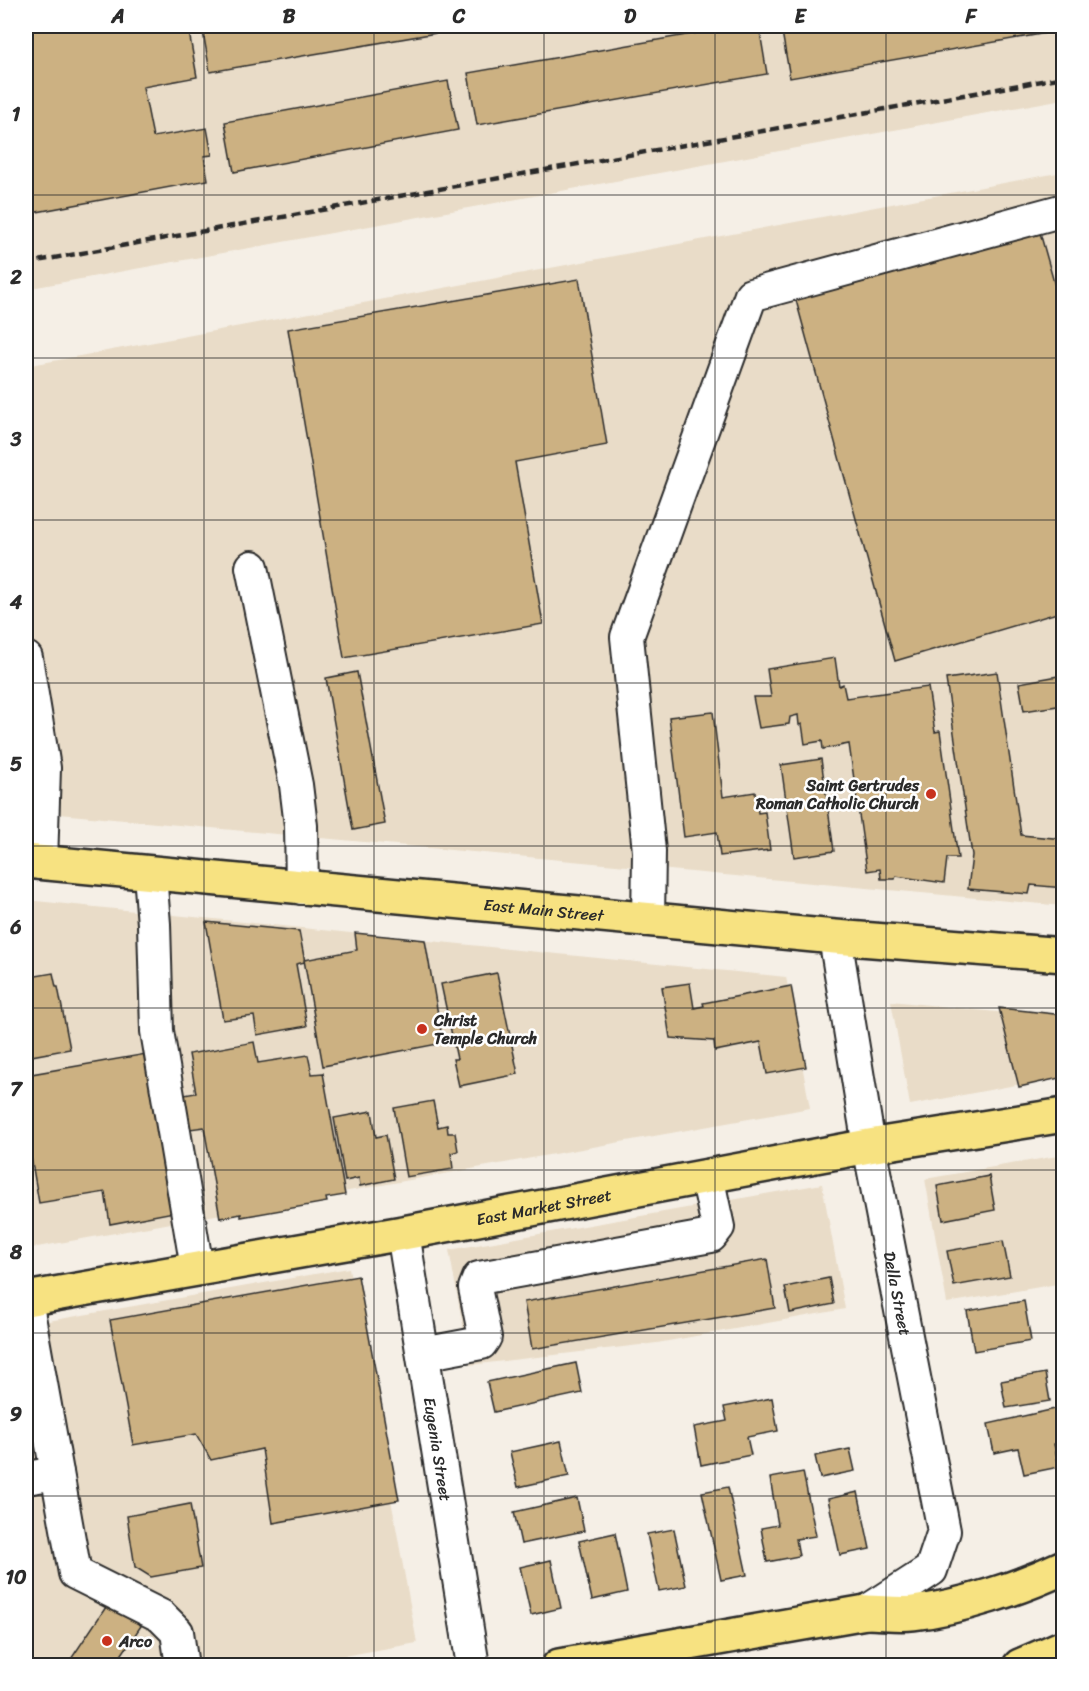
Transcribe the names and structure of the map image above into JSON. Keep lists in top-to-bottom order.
{
  "streets": {
    "main road": ["East Main Street", "East Market Street"],
    "street": ["Della Street", "Eugenia Street"]
  },
  "crossings": [
    ["East Main Street", "Della Street"],
    ["East Market Street", "Della Street"],
    ["East Market Street", "Eugenia Street"]
  ],
  "places": ["Saint Gertrudes Roman Catholic Church", "Christ Temple Church", "Arco"],
  "grid": {
    "columns": [
      "A",
      "B",
      "C",
      "D",
      "E",
      "F"
    ],
    "rows": [
      "1",
      "2",
      "3",
      "4",
      "5",
      "6",
      "7",
      "8",
      "9",
      "10"
    ]
  }
}
